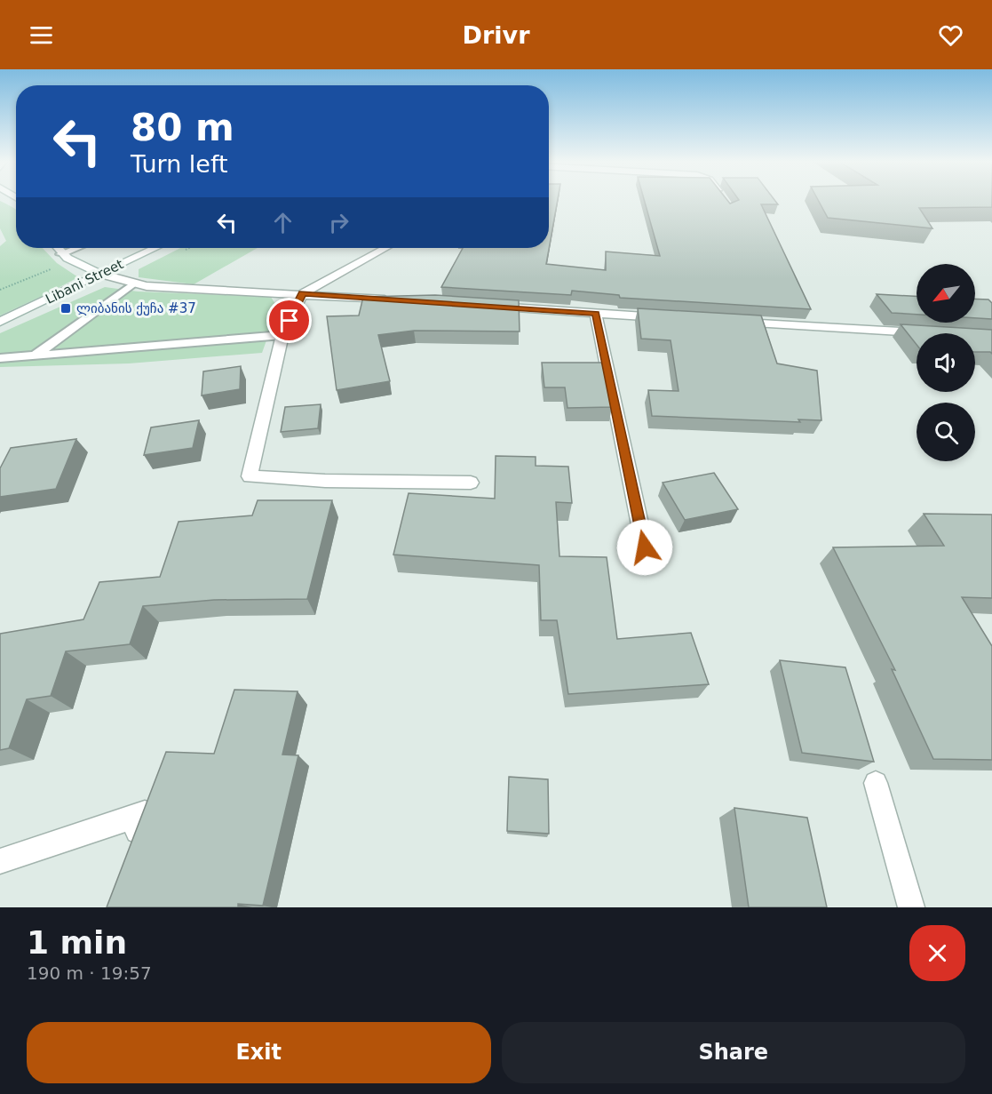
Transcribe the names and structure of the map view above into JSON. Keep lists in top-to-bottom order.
{
  "streets": {
    "street": ["Libani Street"]
  },
  "places": {
    "transit": ["ლიბანის ქუჩა #37"]
  },
  "north": "bottom left",
  "page": {
    "header": "Drivr",
    "turn": ["80 m", "Turn left"],
    "heading": ["1 min", "190 m · 19:57"],
    "buttons": ["Exit", "Share"]
  }
}
